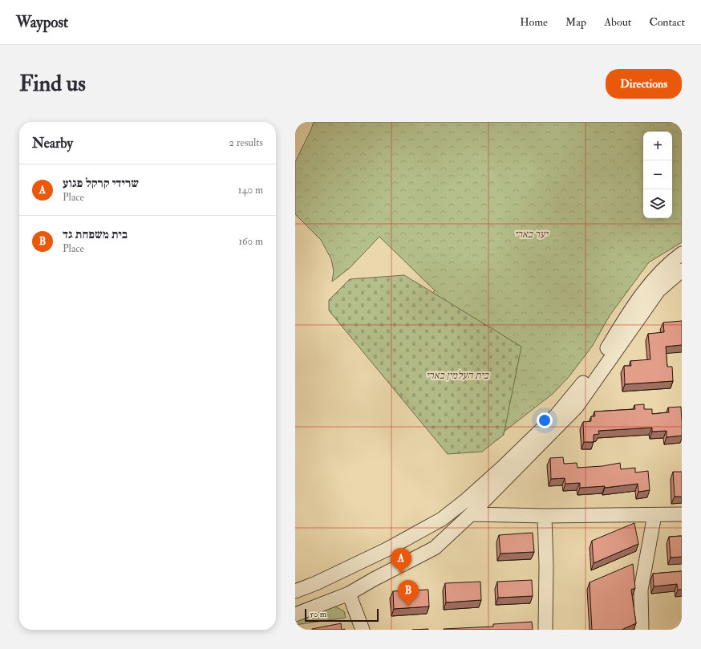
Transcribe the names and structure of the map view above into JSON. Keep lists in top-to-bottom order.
{
  "parks": ["יער בארי", "בית העלמין בארי"],
  "scale_bar": "50 m",
  "page": {
    "header": "Waypost",
    "nav": [
      "Home",
      "Map",
      "About",
      "Contact"
    ],
    "buttons": "Directions",
    "title": "Find us",
    "heading": ["Nearby", "2 results"],
    "map_buttons": ["+", "−"],
    "list": [
      {
        "mark": "A",
        "name": "שרידי קרקל פגוע",
        "note": "Place",
        "value": "140 m"
      },
      {
        "mark": "B",
        "name": "בית משפחת גד",
        "note": "Place",
        "value": "160 m"
      }
    ],
    "pins": ["A", "B"],
    "scale": "50 m"
  }
}
